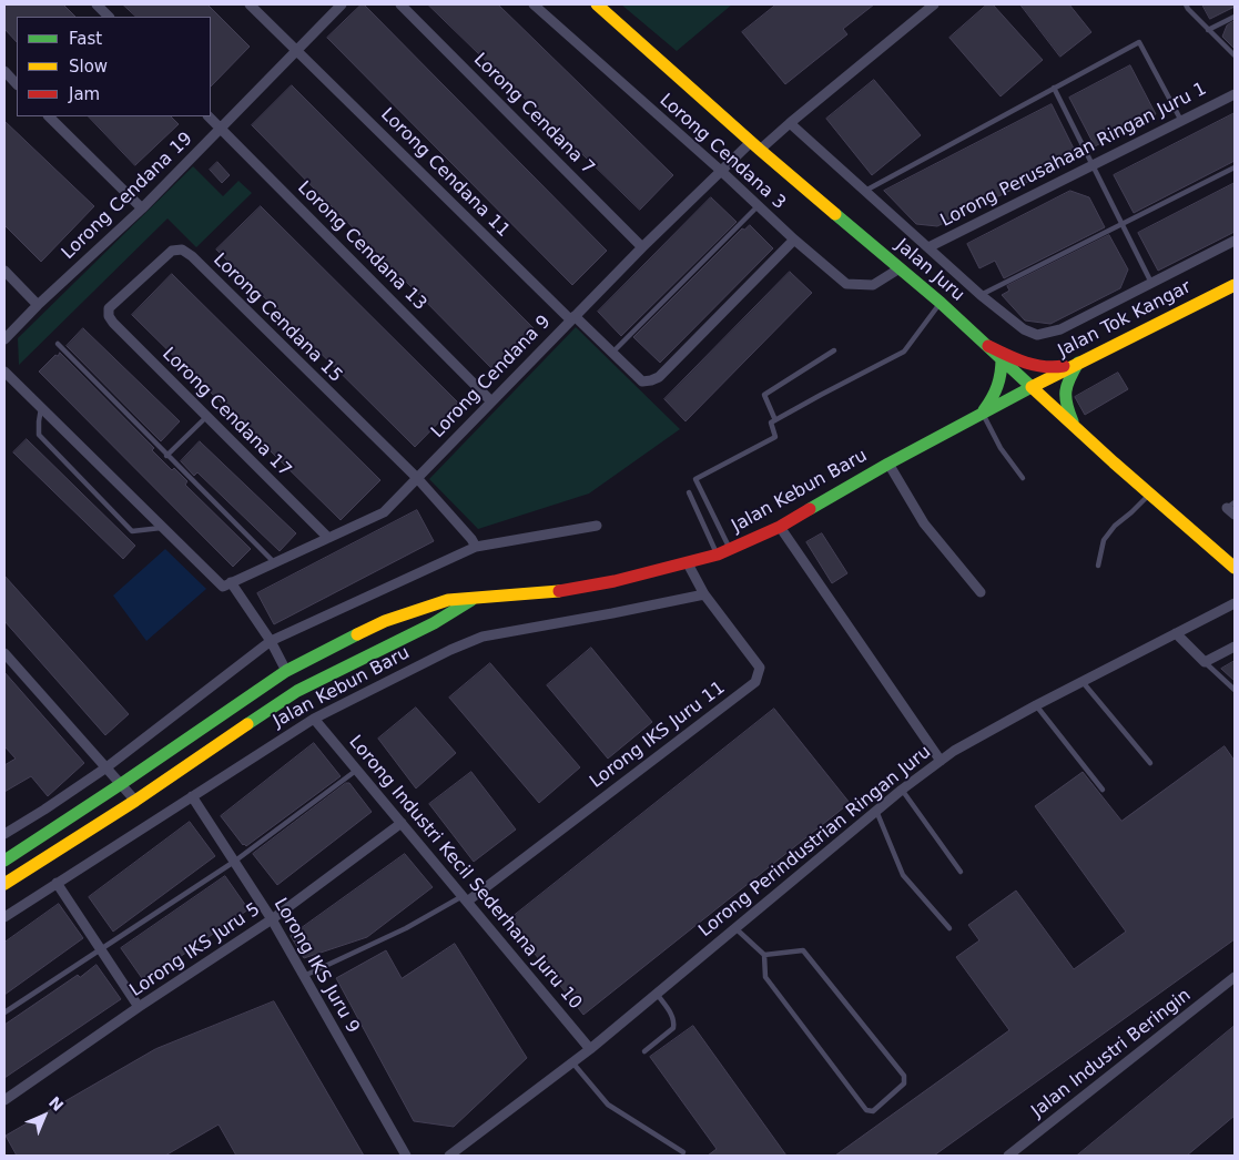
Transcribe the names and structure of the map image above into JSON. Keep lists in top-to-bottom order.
{
  "streets": {
    "street": [
      "Lorong Cendana 7",
      "Lorong Cendana 3",
      "Lorong Perusahaan Ringan Juru 1",
      "Lorong Cendana 11",
      "Lorong Cendana 19",
      "Lorong Cendana 13",
      "Jalan Juru",
      "Lorong Cendana 15",
      "Jalan Tok Kangar",
      "Lorong Cendana 9",
      "Lorong Cendana 17",
      "Jalan Kebun Baru",
      "Lorong IKS Juru 11",
      "Lorong Perindustrian Ringan Juru",
      "Lorong Industri Kecil Sederhana Juru 10",
      "Lorong IKS Juru 5",
      "Lorong IKS Juru 9",
      "Jalan Industri Beringin"
    ]
  },
  "crossings": [
    ["Lorong Cendana 7", "Lorong Cendana 9"],
    ["Lorong Cendana 3", "Lorong Cendana 11"],
    ["Lorong Cendana 3", "Jalan Juru"],
    ["Lorong Cendana 3", "Lorong Cendana 9"],
    ["Lorong Cendana 11", "Lorong Cendana 19"],
    ["Lorong Cendana 11", "Lorong Cendana 9"],
    ["Lorong Cendana 19", "Lorong Cendana 13"],
    ["Lorong Cendana 13", "Lorong Cendana 9"],
    ["Jalan Juru", "Jalan Tok Kangar"],
    ["Jalan Juru", "Lorong Cendana 9"],
    ["Jalan Juru", "Jalan Kebun Baru"],
    ["Lorong Cendana 15", "Lorong Cendana 9"],
    ["Lorong Cendana 15", "Lorong Cendana 17"],
    ["Jalan Tok Kangar", "Jalan Kebun Baru"],
    ["Lorong Cendana 9", "Lorong Cendana 17"],
    ["Jalan Kebun Baru", "Lorong IKS Juru 11"],
    ["Jalan Kebun Baru", "Lorong Industri Kecil Sederhana Juru 10"],
    ["Jalan Kebun Baru", "Lorong IKS Juru 9"],
    ["Lorong IKS Juru 11", "Lorong Industri Kecil Sederhana Juru 10"],
    ["Lorong Perindustrian Ringan Juru", "Lorong Industri Kecil Sederhana Juru 10"],
    ["Lorong Industri Kecil Sederhana Juru 10", "Lorong IKS Juru 5"],
    ["Lorong IKS Juru 5", "Lorong IKS Juru 9"]
  ],
  "legend": ["Fast", "Slow", "Jam"],
  "north": "top right"
}
